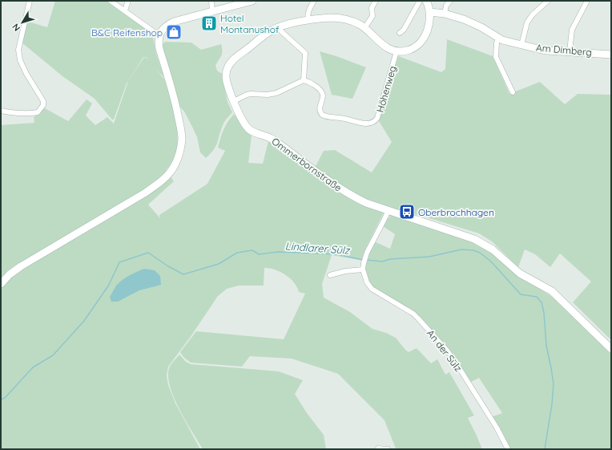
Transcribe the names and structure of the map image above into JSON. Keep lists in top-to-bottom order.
{
  "streets": {
    "main road": ["Am Dimberg", "Ommerbornstraße"],
    "street": ["Höhenweg", "An der Sülz"]
  },
  "crossings": [
    ["Höhenweg", "Ommerbornstraße"],
    ["Ommerbornstraße", "An der Sülz"]
  ],
  "water": ["Lindlarer Sülz"],
  "places": {
    "building": ["Hotel Montanushof"],
    "shop": ["B&C Reifenshop"],
    "bus stop": ["Oberbrochhagen"]
  },
  "north": "bottom left"
}
